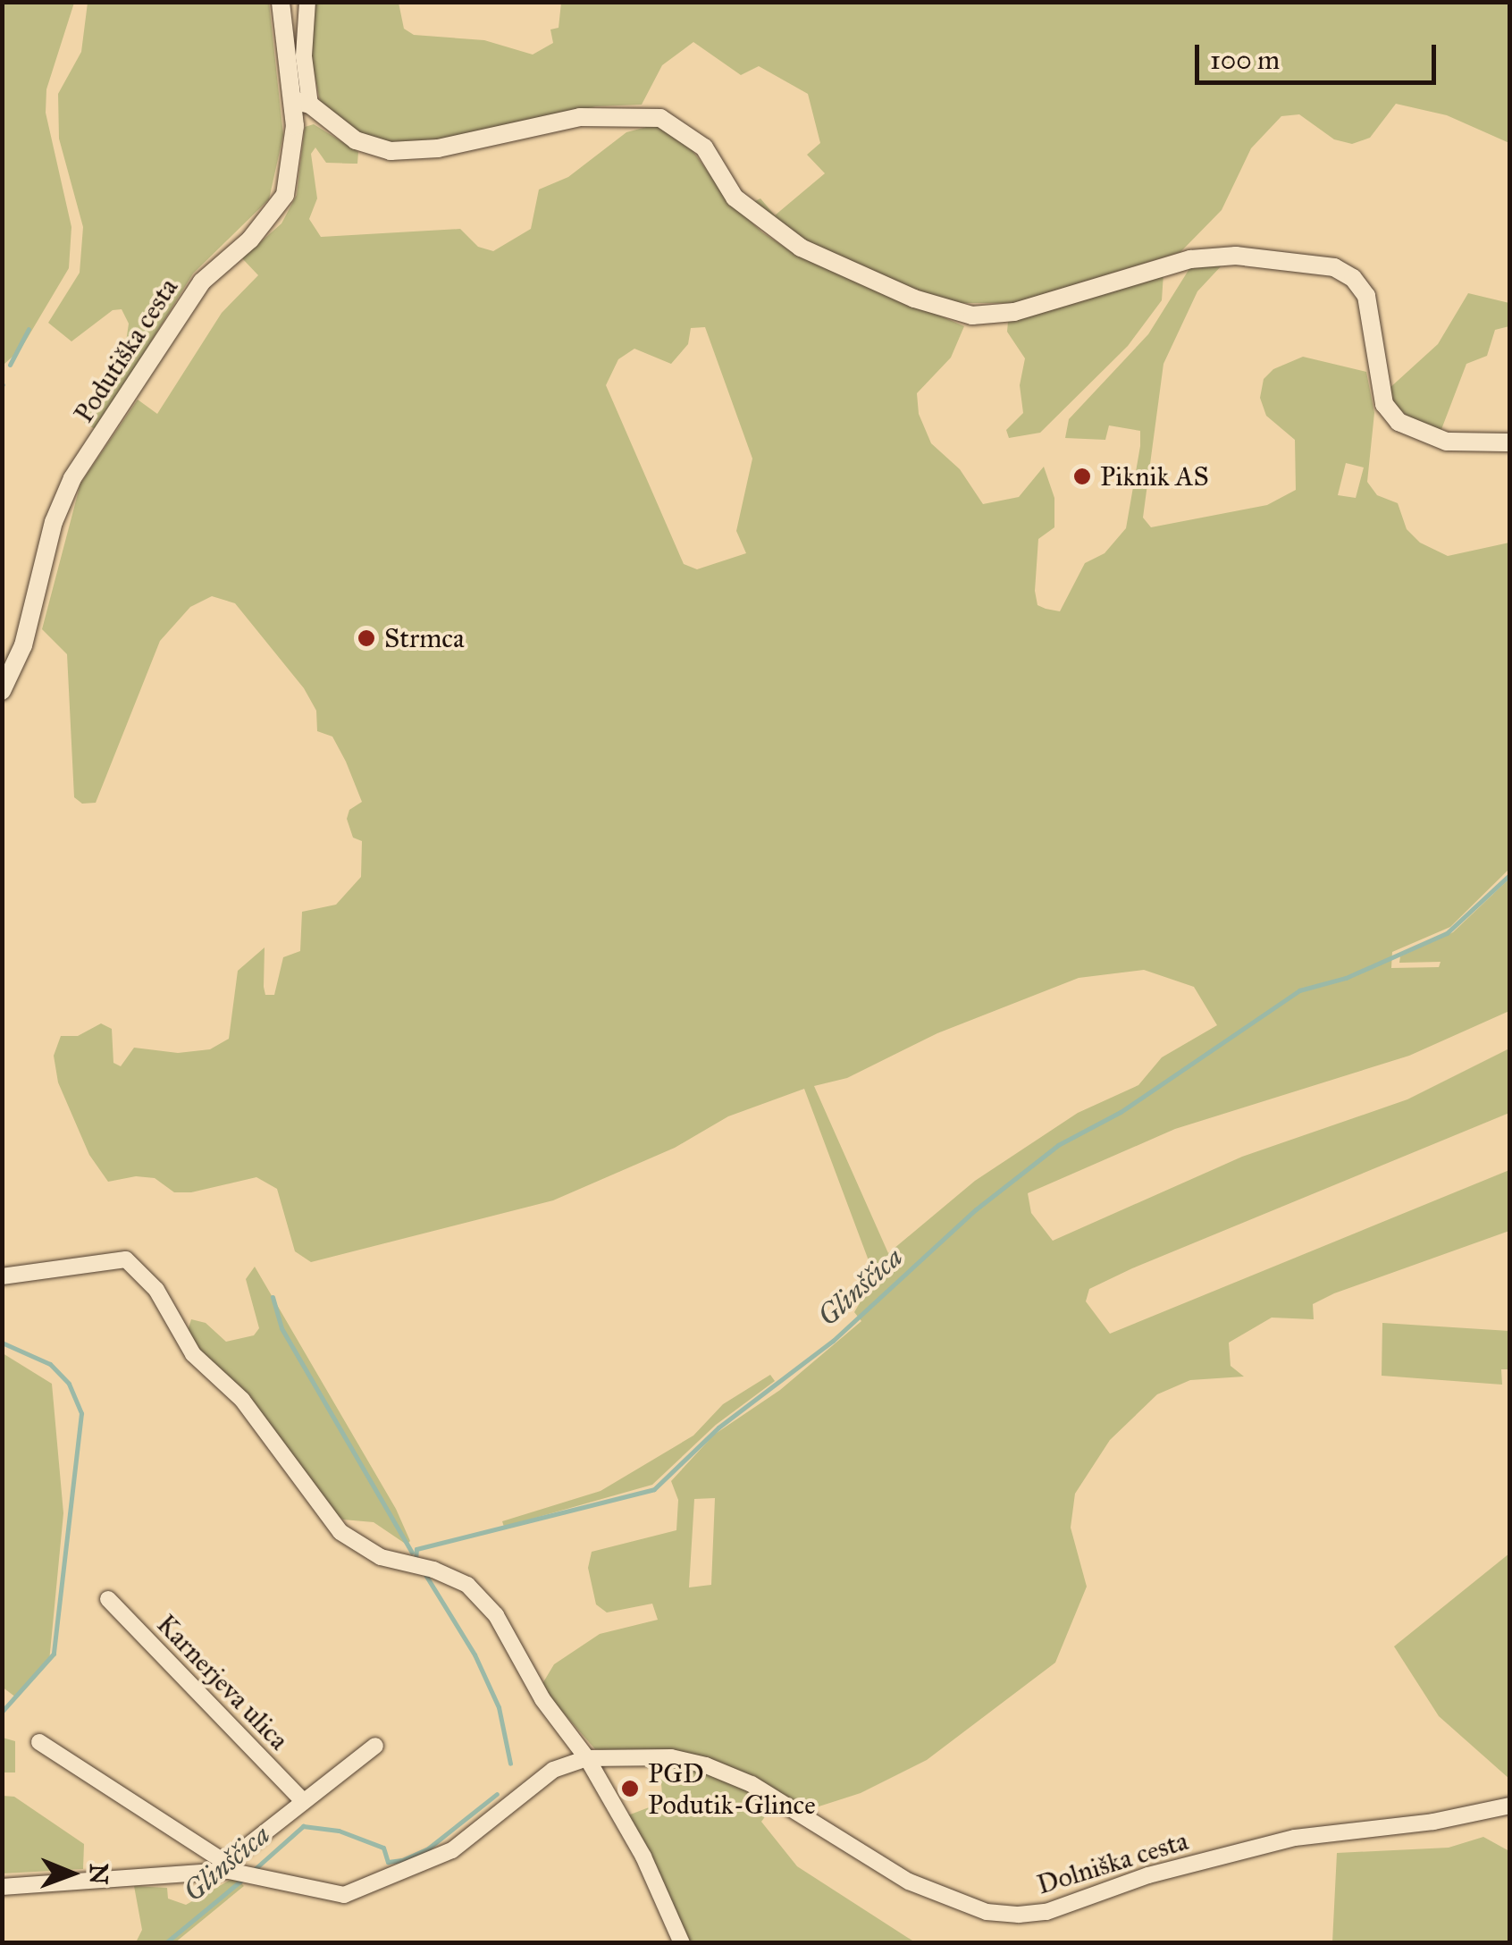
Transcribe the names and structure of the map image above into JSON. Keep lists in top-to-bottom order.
{
  "streets": {
    "street": ["Podutiška cesta", "Karnerjeva ulica", "Dolniška cesta"]
  },
  "water": ["Glinščica"],
  "places": ["Piknik AS", "Strmca", "PGD Podutik-Glince"],
  "scale_bar": "100 m",
  "north": "right"
}
